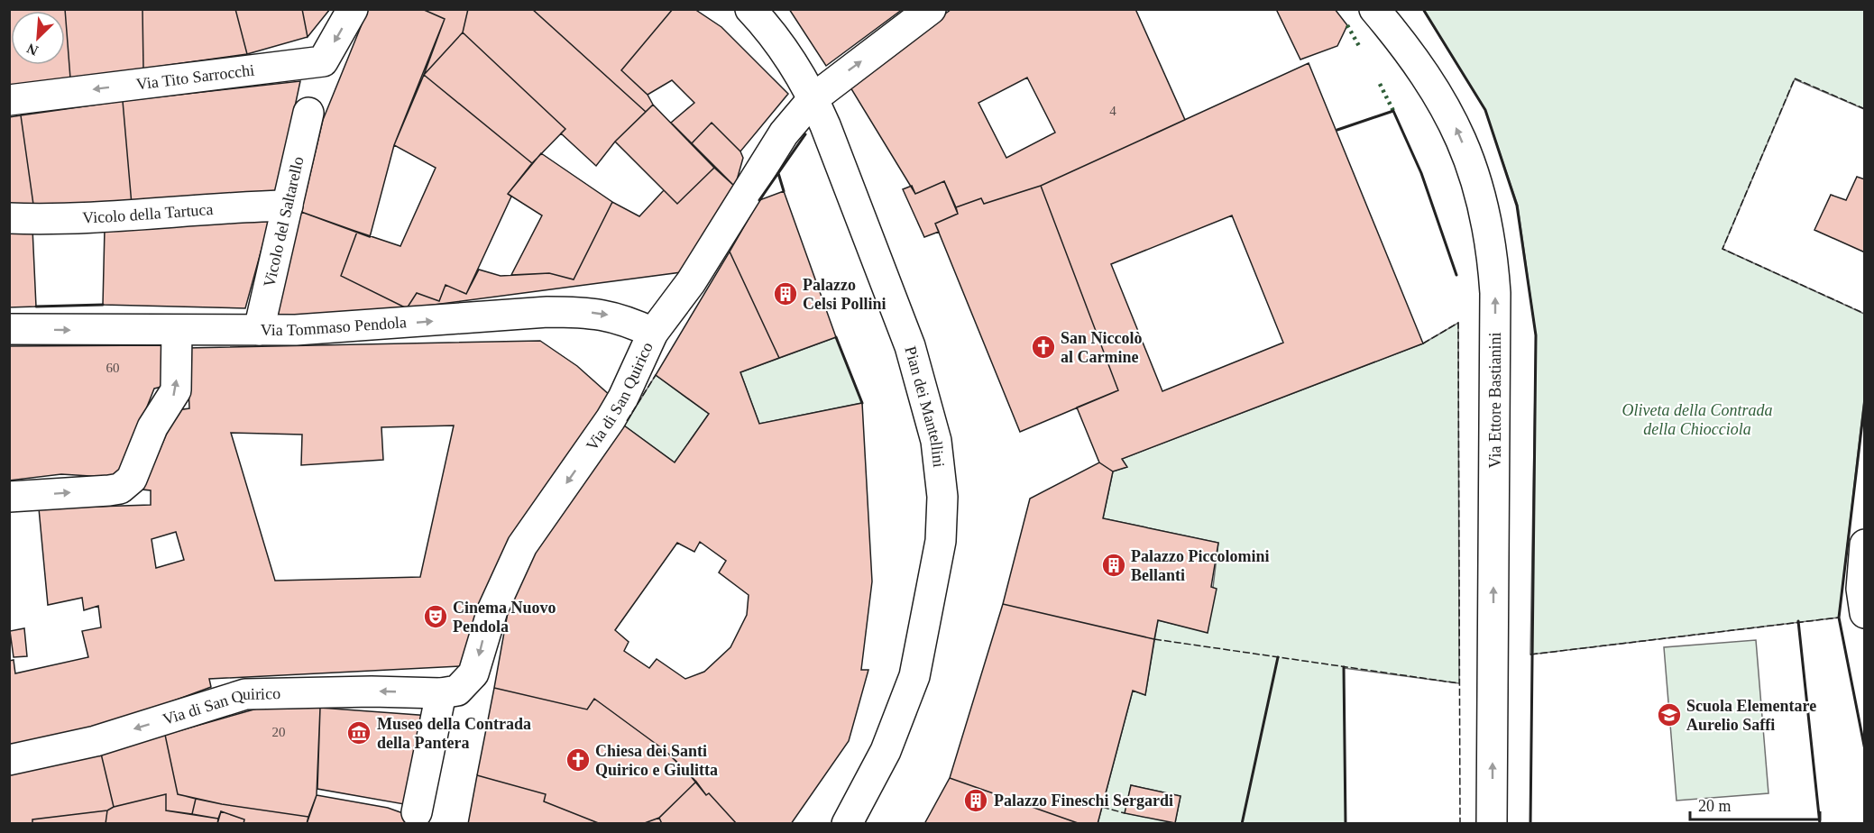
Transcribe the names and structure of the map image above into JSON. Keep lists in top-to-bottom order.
{
  "streets": {
    "street": [
      "Via Tito Sarrocchi",
      "Vicolo della Tartuca",
      "Vicolo del Saltarello",
      "Via Tommaso Pendola",
      "Via di San Quirico",
      "Via Ettore Bastianini",
      "Pian dei Mantellini"
    ]
  },
  "crossings": [
    ["Vicolo della Tartuca", "Vicolo del Saltarello"],
    ["Vicolo del Saltarello", "Via Tommaso Pendola"],
    ["Via Tommaso Pendola", "Via di San Quirico"],
    ["Via di San Quirico", "Pian dei Mantellini"]
  ],
  "one_way": ["Via Tito Sarrocchi", "Via Tommaso Pendola", "Via Ettore Bastianini"],
  "parks": ["Oliveta della Contrada della Chiocciola"],
  "places": {
    "building": ["Palazzo Celsi Pollini", "Palazzo Piccolomini Bellanti", "Palazzo Fineschi Sergardi"],
    "church": ["San Niccolò al Carmine", "Chiesa dei Santi Quirico e Giulitta"],
    "theatre": ["Cinema Nuovo Pendola"],
    "school or university": ["Scuola Elementare Aurelio Saffi"],
    "museum": ["Museo della Contrada della Pantera"]
  },
  "house_numbers": ["4", "60", "20"],
  "scale_bar": "20 m",
  "north": "bottom left"
}
